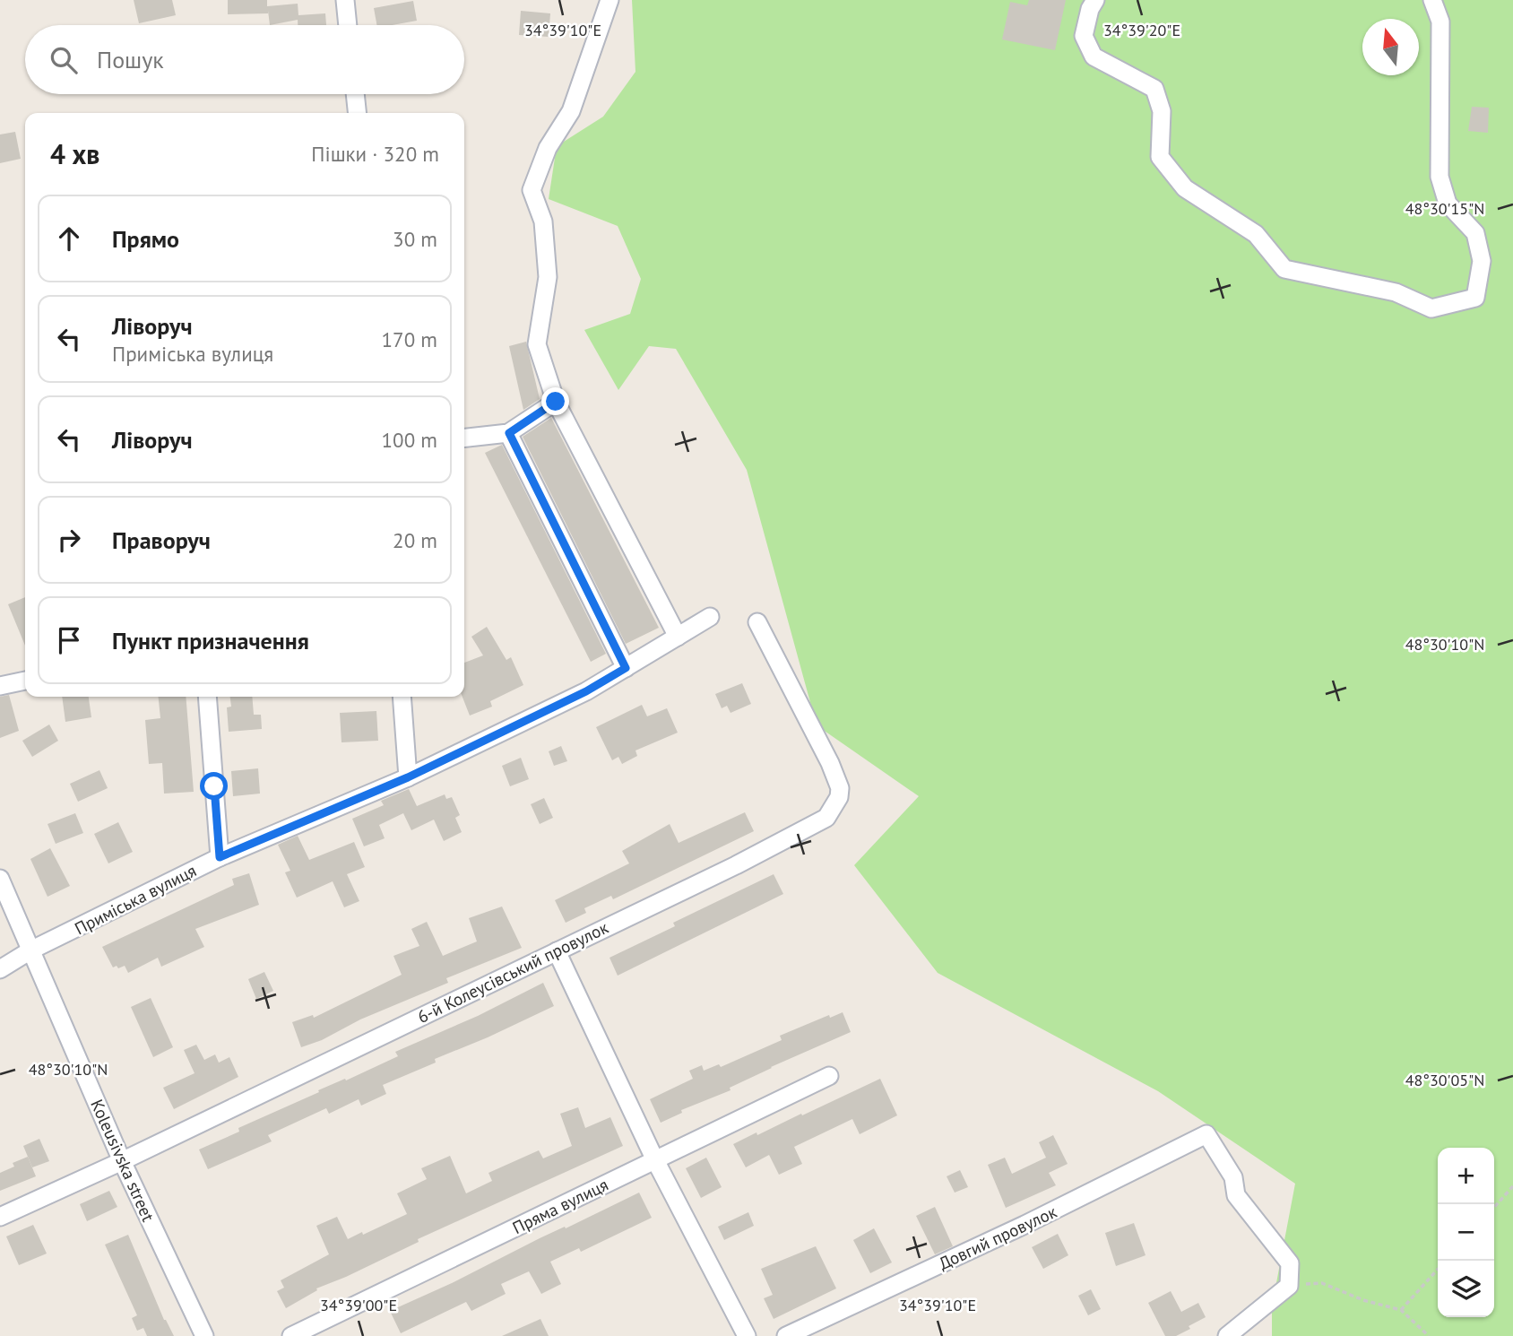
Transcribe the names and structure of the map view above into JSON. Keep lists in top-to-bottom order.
{
  "streets": {
    "street": [
      "Приміська вулиця",
      "6-й Колеусівський провулок",
      "Koleusivska street",
      "Пряма вулиця",
      "Довгий провулок"
    ]
  },
  "crossings": [
    ["Приміська вулиця", "Koleusivska street"],
    ["6-й Колеусівський провулок", "Koleusivska street"]
  ],
  "north": "top",
  "page": {
    "search": "Пошук",
    "heading": ["4 хв", "Пішки · 320 m"],
    "list": [
      ["Прямо", "30 m"],
      ["Ліворуч", "Приміська вулиця", "170 m"],
      ["Ліворуч", "100 m"],
      ["Праворуч", "20 m"],
      "Пункт призначення"
    ],
    "map_buttons": ["+", "−"]
  },
  "coordinates": [
    "34°39'10\"E",
    "34°39'20\"E",
    "48°30'15\"N",
    "48°30'10\"N",
    "48°30'05\"N",
    "34°39'00\"E"
  ]
}
